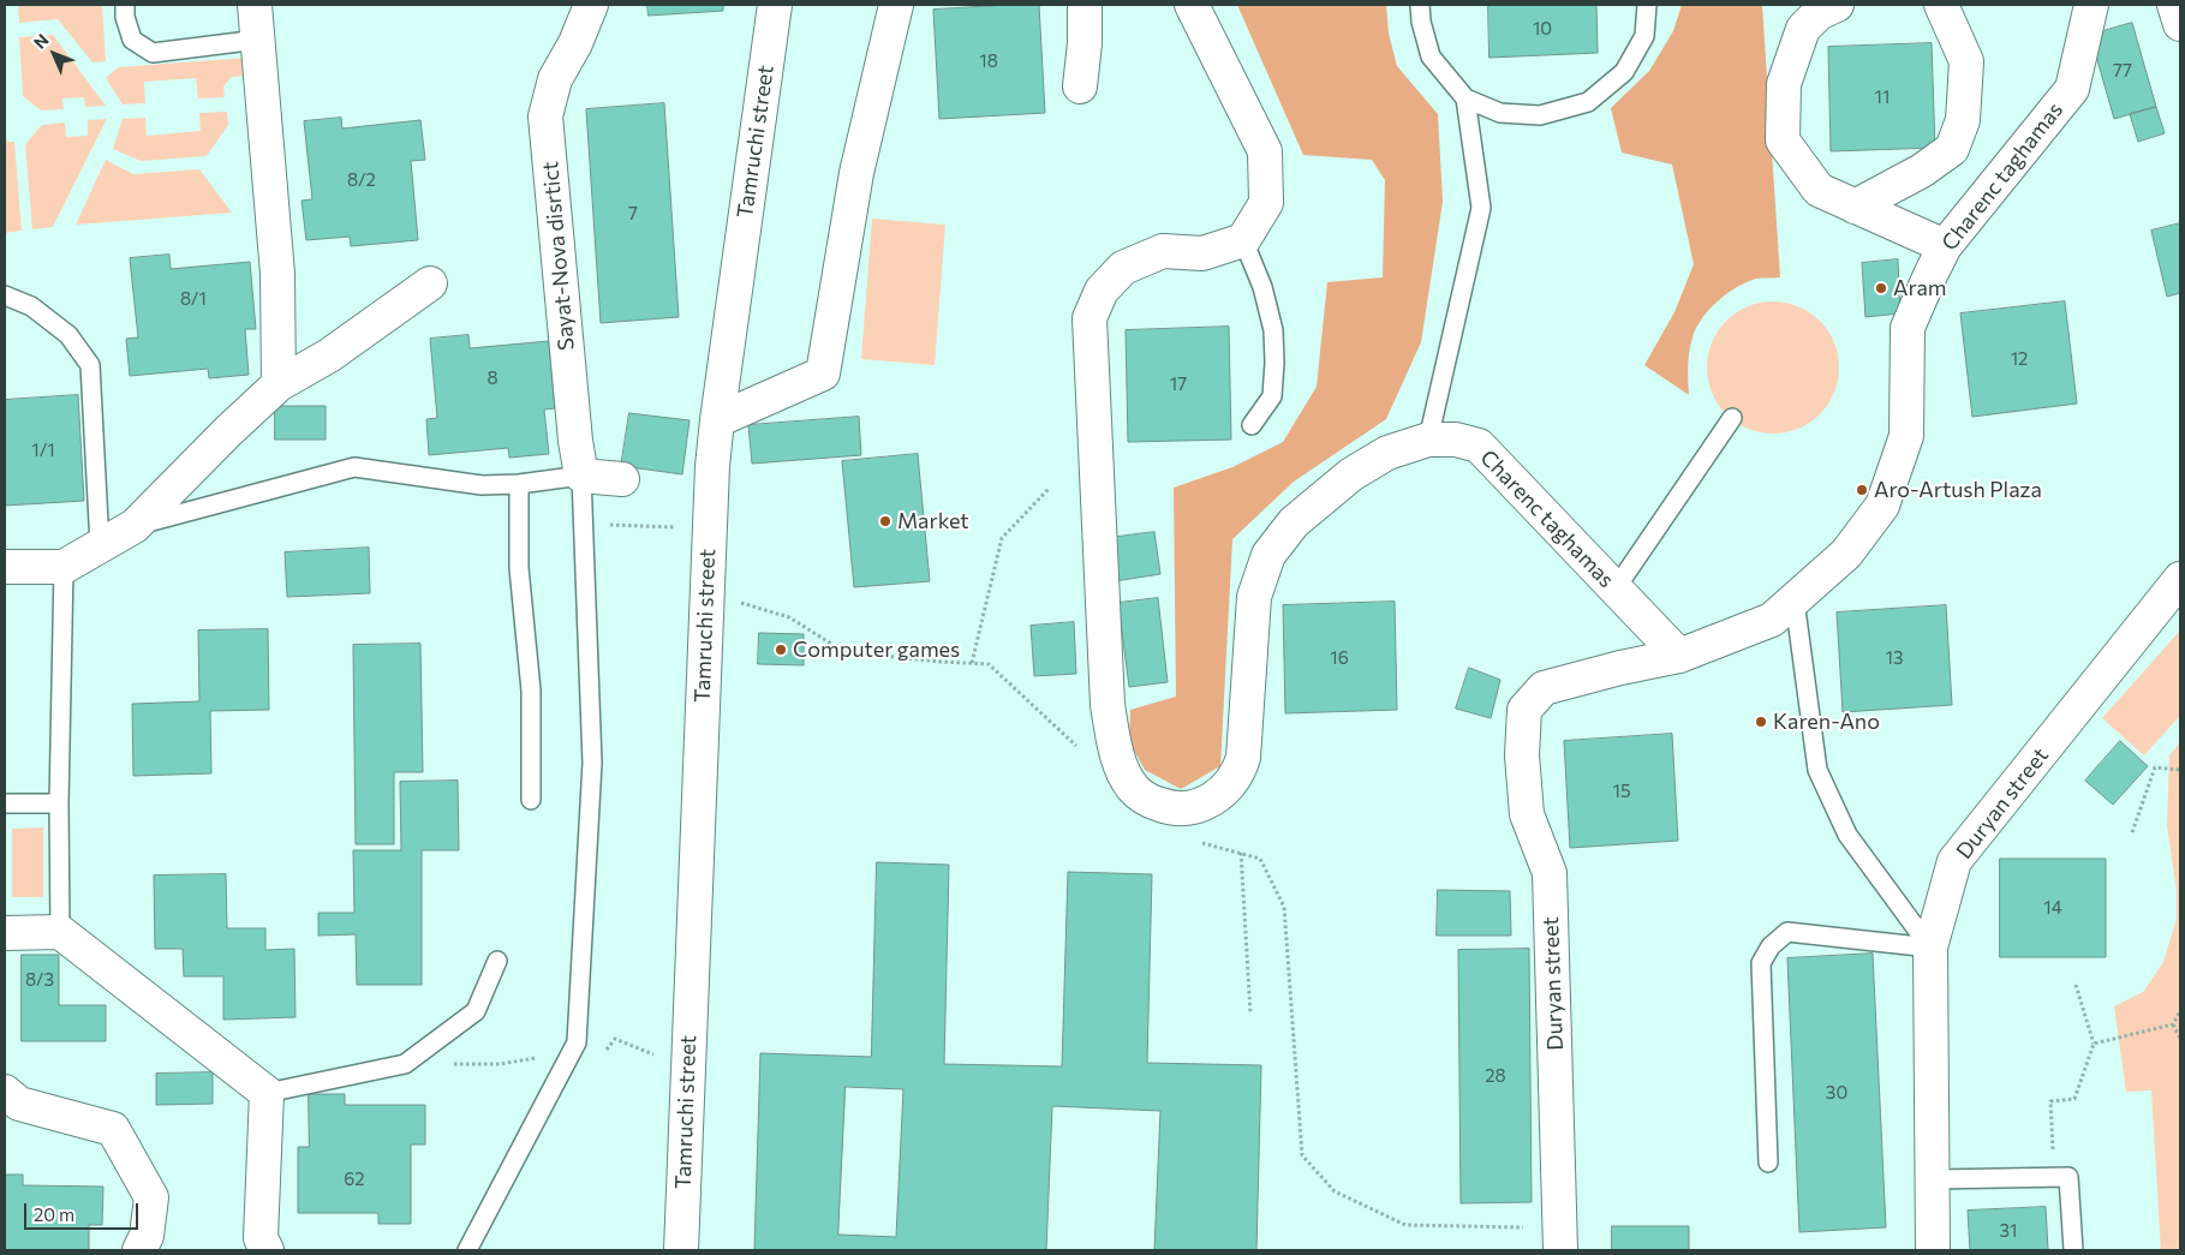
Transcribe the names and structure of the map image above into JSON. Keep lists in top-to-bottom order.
{
  "streets": {
    "street": [
      "Tamruchi street",
      "Charenc taghamas",
      "Sayat-Nova disrtict",
      "Duryan street"
    ]
  },
  "crossings": [
    ["Charenc taghamas", "Duryan street"]
  ],
  "places": [
    "Aram",
    "Aro-Artush Plaza",
    "Market",
    "Computer games",
    "Karen-Ano"
  ],
  "house_numbers": [
    "10",
    "18",
    "77",
    "11",
    "8/2",
    "7",
    "8/1",
    "12",
    "8",
    "17",
    "1/1",
    "16",
    "13",
    "15",
    "14",
    "8/3",
    "28",
    "30",
    "62",
    "31"
  ],
  "scale_bar": "20 m",
  "north": "top left"
}
